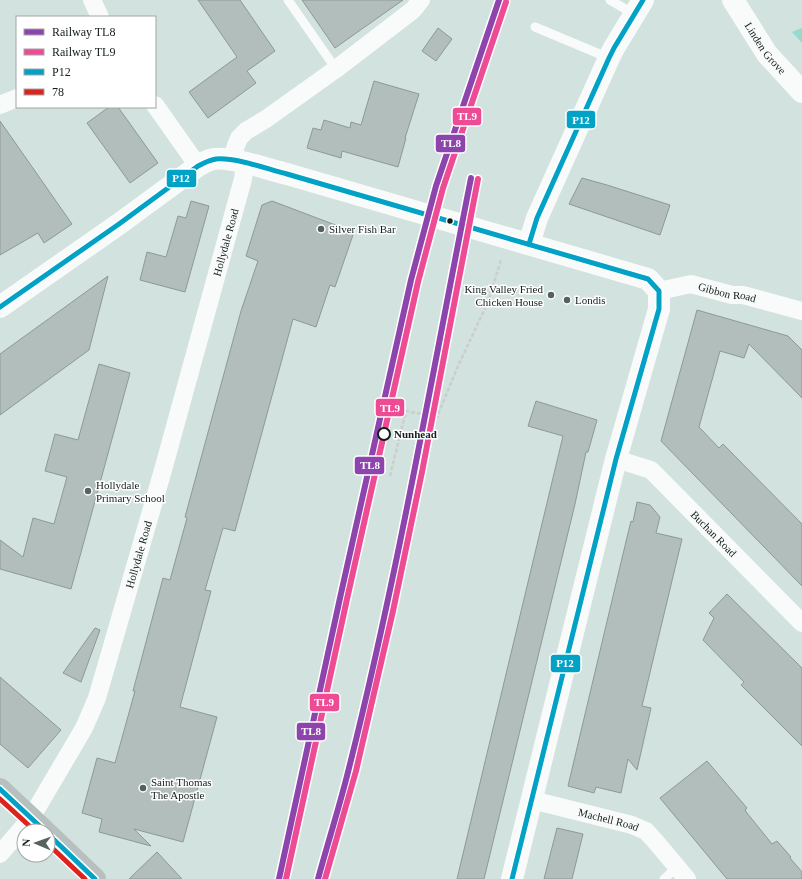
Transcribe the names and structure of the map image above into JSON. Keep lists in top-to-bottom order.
{
  "streets": {
    "street": [
      "Linden Grove",
      "Hollydale Road",
      "Gibbon Road",
      "Buchan Road",
      "Machell Road"
    ]
  },
  "places": [
    "Silver Fish Bar",
    "King Valley Fried Chicken House",
    "Londis",
    "Nunhead",
    "Hollydale Primary School",
    "Saint Thomas The Apostle"
  ],
  "lines": [
    "rail line TL8",
    "transit line P12",
    "rail line TL9",
    "transit line 78"
  ],
  "legend": [
    "Railway TL8",
    "Railway TL9",
    "P12",
    "78"
  ],
  "north": "left"
}
